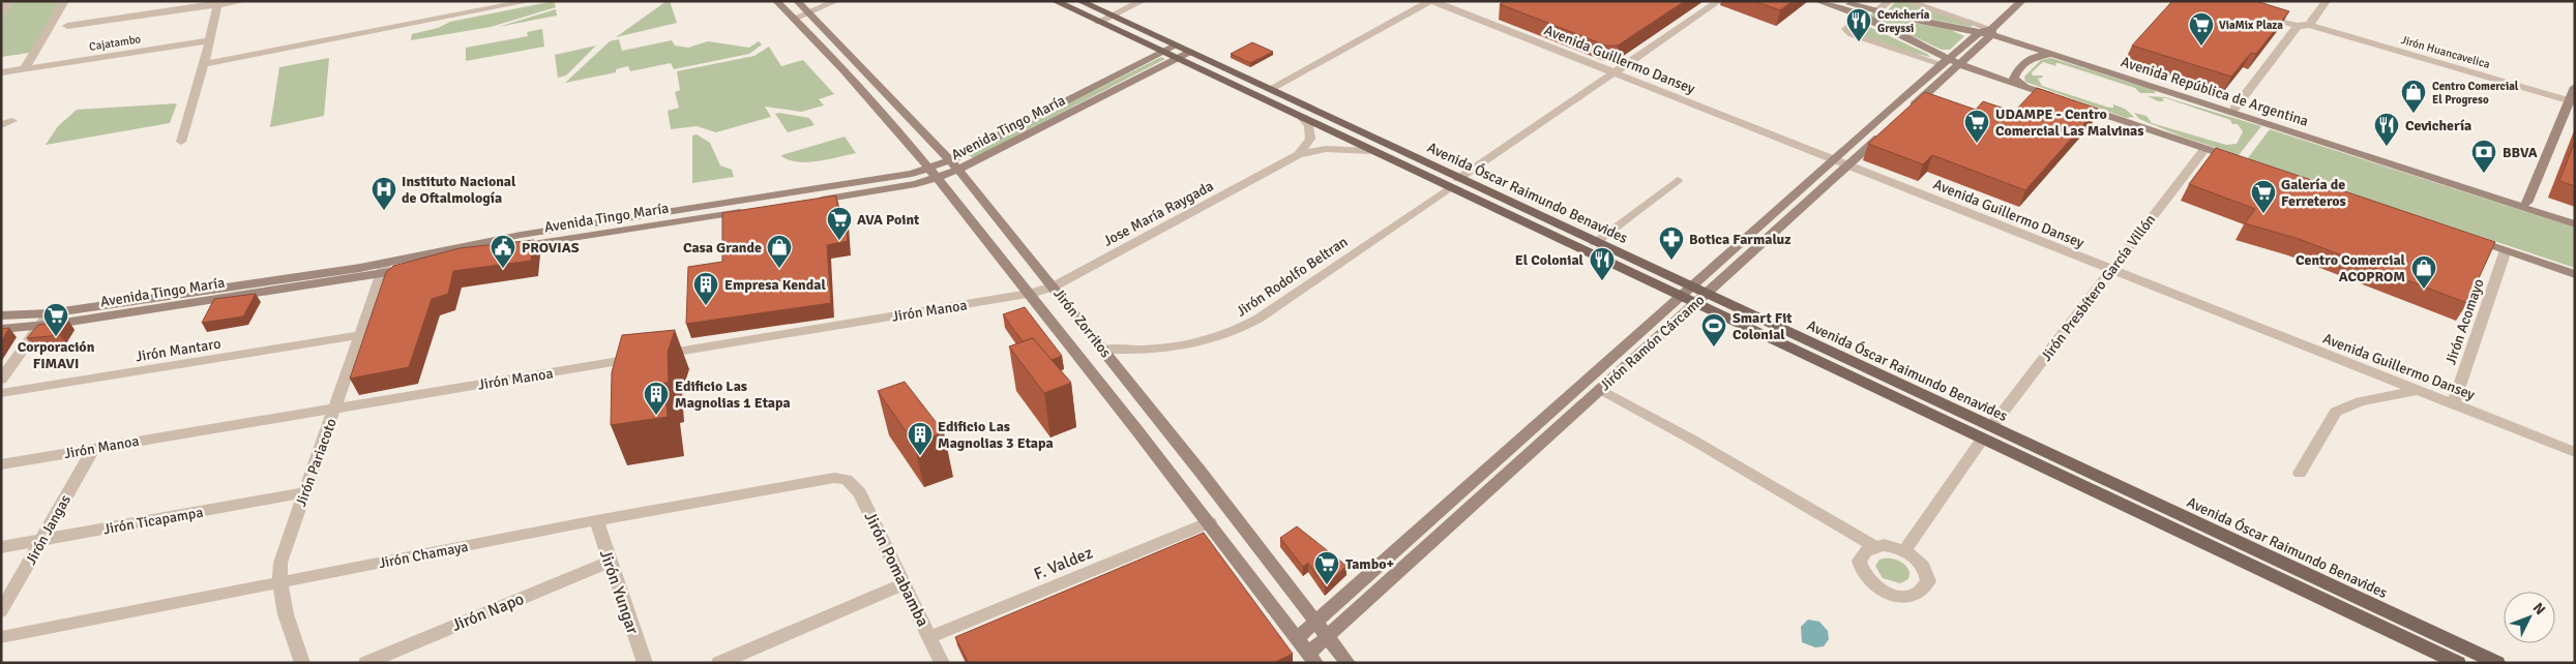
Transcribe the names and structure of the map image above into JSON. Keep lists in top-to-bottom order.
{
  "streets": {
    "main road": [
      "Avenida República de Argentina",
      "Avenida Tingo María",
      "Avenida Óscar Raimundo Benavides",
      "Jirón Zorritos",
      "Jirón Ramón Cárcamo"
    ],
    "street": [
      "Cajatambo",
      "Jirón Huancavelica",
      "Avenida Guillermo Dansey",
      "Jose María Raygada",
      "Jirón Rodolfo Beltran",
      "Jirón Presbítero García Villón",
      "Jirón Manoa",
      "Jirón Acomayo",
      "Jirón Mantaro",
      "Jirón Pariacoto",
      "Jirón Ticapampa",
      "Jirón Jangas",
      "Jirón Chamaya",
      "F. Valdez",
      "Jirón Pomabamba",
      "Jirón Yungar",
      "Jirón Napo"
    ]
  },
  "crossings": [
    ["Avenida Guillermo Dansey", "Jirón Presbítero García Villón"],
    ["Avenida Guillermo Dansey", "Jirón Acomayo"],
    ["Avenida Guillermo Dansey", "Jirón Ramón Cárcamo"],
    ["Avenida República de Argentina", "Jirón Ramón Cárcamo"],
    ["Avenida Tingo María", "Avenida Óscar Raimundo Benavides"],
    ["Avenida Tingo María", "Jirón Zorritos"],
    ["Avenida Tingo María", "Jirón Pariacoto"],
    ["Avenida Óscar Raimundo Benavides", "Jose María Raygada"],
    ["Avenida Óscar Raimundo Benavides", "Jirón Rodolfo Beltran"],
    ["Avenida Óscar Raimundo Benavides", "Jirón Presbítero García Villón"],
    ["Avenida Óscar Raimundo Benavides", "Jirón Ramón Cárcamo"],
    ["Jose María Raygada", "Jirón Manoa"],
    ["Jose María Raygada", "Jirón Zorritos"],
    ["Jirón Rodolfo Beltran", "Jirón Zorritos"],
    ["Jirón Manoa", "Jirón Zorritos"],
    ["Jirón Manoa", "Jirón Pariacoto"],
    ["Jirón Manoa", "Jirón Jangas"],
    ["Jirón Zorritos", "Jirón Ramón Cárcamo"],
    ["Jirón Zorritos", "F. Valdez"],
    ["Jirón Mantaro", "Jirón Pariacoto"],
    ["Jirón Pariacoto", "Jirón Ticapampa"],
    ["Jirón Pariacoto", "Jirón Chamaya"],
    ["Jirón Ticapampa", "Jirón Jangas"],
    ["Jirón Chamaya", "Jirón Pomabamba"],
    ["Jirón Chamaya", "Jirón Yungar"],
    ["F. Valdez", "Jirón Pomabamba"],
    ["Jirón Yungar", "Jirón Napo"]
  ],
  "places": {
    "restaurant": ["Cevichería Greyssi", "Cevichería", "El Colonial"],
    "supermarket": [
      "ViaMix Plaza",
      "UDAMPE - Centro Comercial Las Malvinas",
      "Galería de Ferreteros",
      "AVA Point",
      "Corporación FIMAVI",
      "Tambo+"
    ],
    "shop": ["Centro Comercial El Progreso", "Casa Grande", "Centro Comercial ACOPROM"],
    "bank": ["BBVA"],
    "hospital": ["Instituto Nacional de Oftalmología"],
    "pharmacy": ["Botica Farmaluz"],
    "public building": ["PROVIAS"],
    "building": ["Empresa Kendal", "Edificio Las Magnolias 1 Etapa", "Edificio Las Magnolias 3 Etapa"],
    "sports": ["Smart Fit Colonial"]
  },
  "north": "top right"
}
